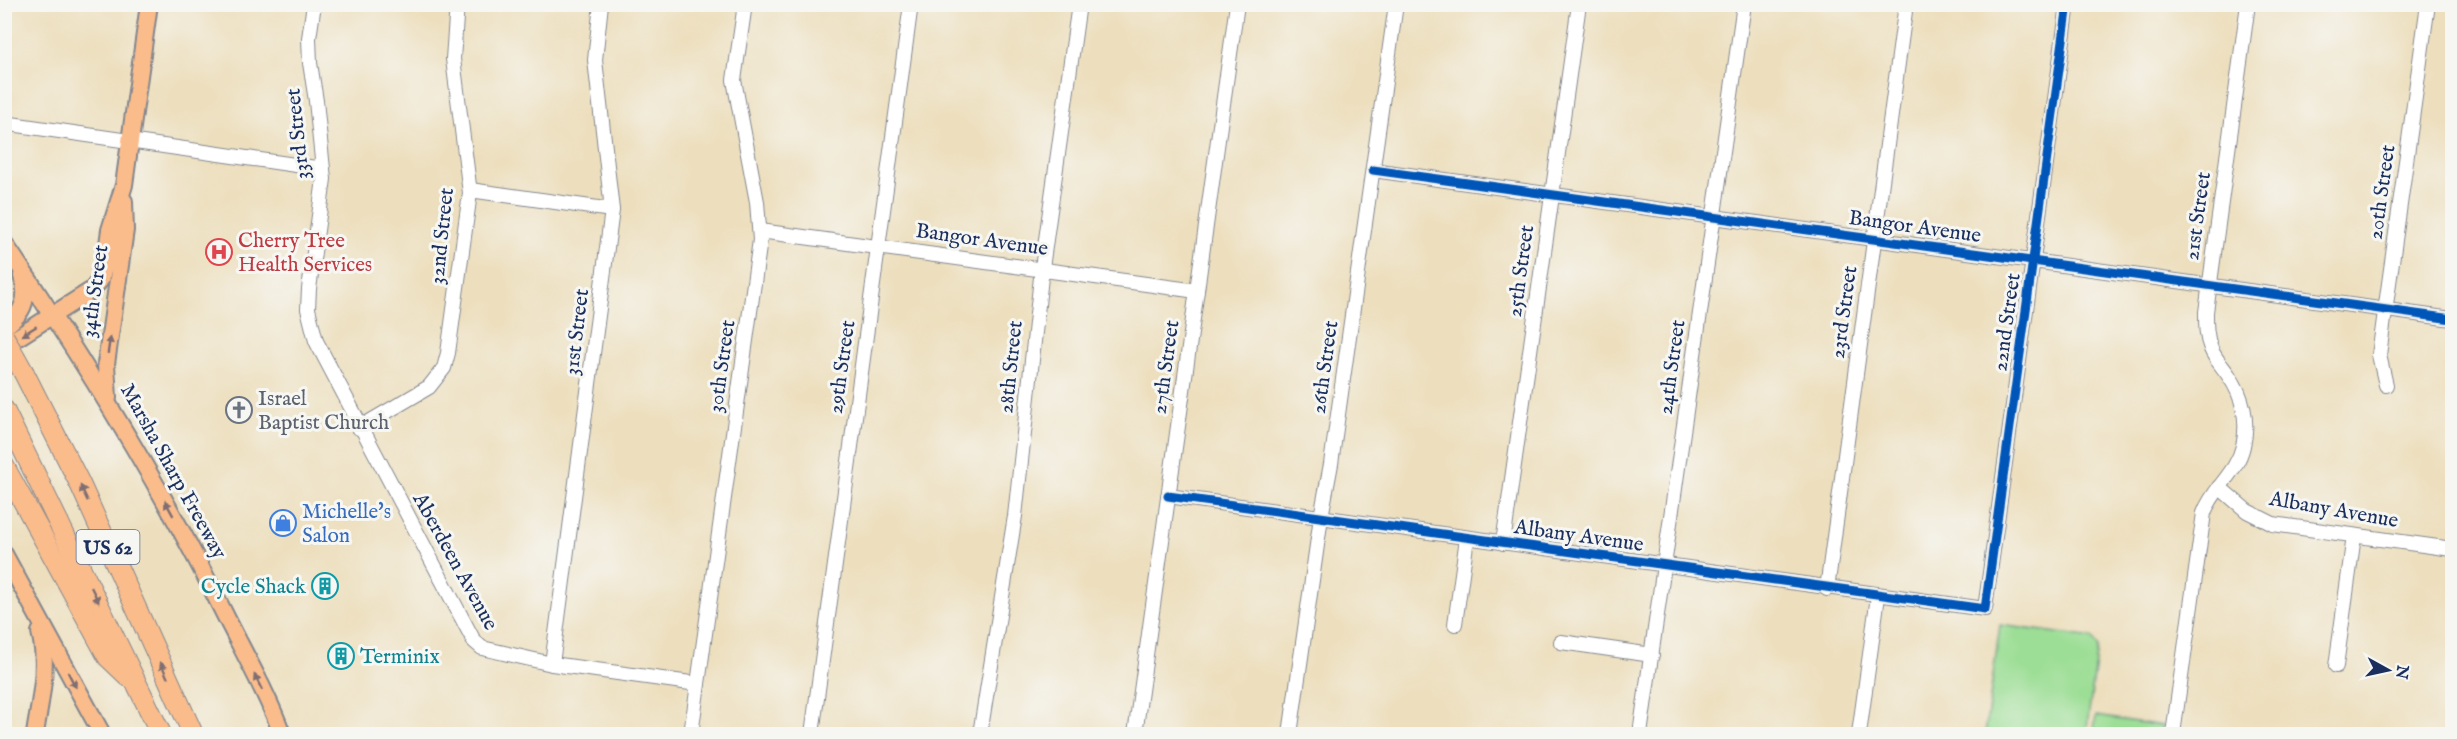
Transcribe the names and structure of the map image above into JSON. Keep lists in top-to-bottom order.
{
  "streets": {
    "highway": ["US 62"],
    "main road": ["34th Street", "Marsha Sharp Freeway"],
    "street": [
      "33rd Street",
      "20th Street",
      "21st Street",
      "Bangor Avenue",
      "32nd Street",
      "25th Street",
      "23rd Street",
      "22nd Street",
      "31st Street",
      "30th Street",
      "29th Street",
      "28th Street",
      "27th Street",
      "26th Street",
      "24th Street",
      "Albany Avenue",
      "Aberdeen Avenue"
    ]
  },
  "crossings": [
    ["33rd Street", "32nd Street"],
    ["33rd Street", "Aberdeen Avenue"],
    ["20th Street", "Bangor Avenue"],
    ["21st Street", "Bangor Avenue"],
    ["21st Street", "Albany Avenue"],
    ["Bangor Avenue", "25th Street"],
    ["Bangor Avenue", "23rd Street"],
    ["Bangor Avenue", "22nd Street"],
    ["Bangor Avenue", "30th Street"],
    ["Bangor Avenue", "29th Street"],
    ["Bangor Avenue", "28th Street"],
    ["Bangor Avenue", "27th Street"],
    ["Bangor Avenue", "26th Street"],
    ["Bangor Avenue", "24th Street"],
    ["32nd Street", "Aberdeen Avenue"],
    ["25th Street", "Albany Avenue"],
    ["34th Street", "Marsha Sharp Freeway"],
    ["23rd Street", "Albany Avenue"],
    ["22nd Street", "Albany Avenue"],
    ["31st Street", "Aberdeen Avenue"],
    ["30th Street", "Aberdeen Avenue"],
    ["27th Street", "Albany Avenue"],
    ["26th Street", "Albany Avenue"],
    ["24th Street", "Albany Avenue"]
  ],
  "one_way": ["Marsha Sharp Freeway"],
  "places": {
    "hospital": ["Cherry Tree Health Services"],
    "church": ["Israel Baptist Church"],
    "shop": ["Michelle's Salon"],
    "building": ["Cycle Shack", "Terminix"]
  },
  "north": "right"
}
